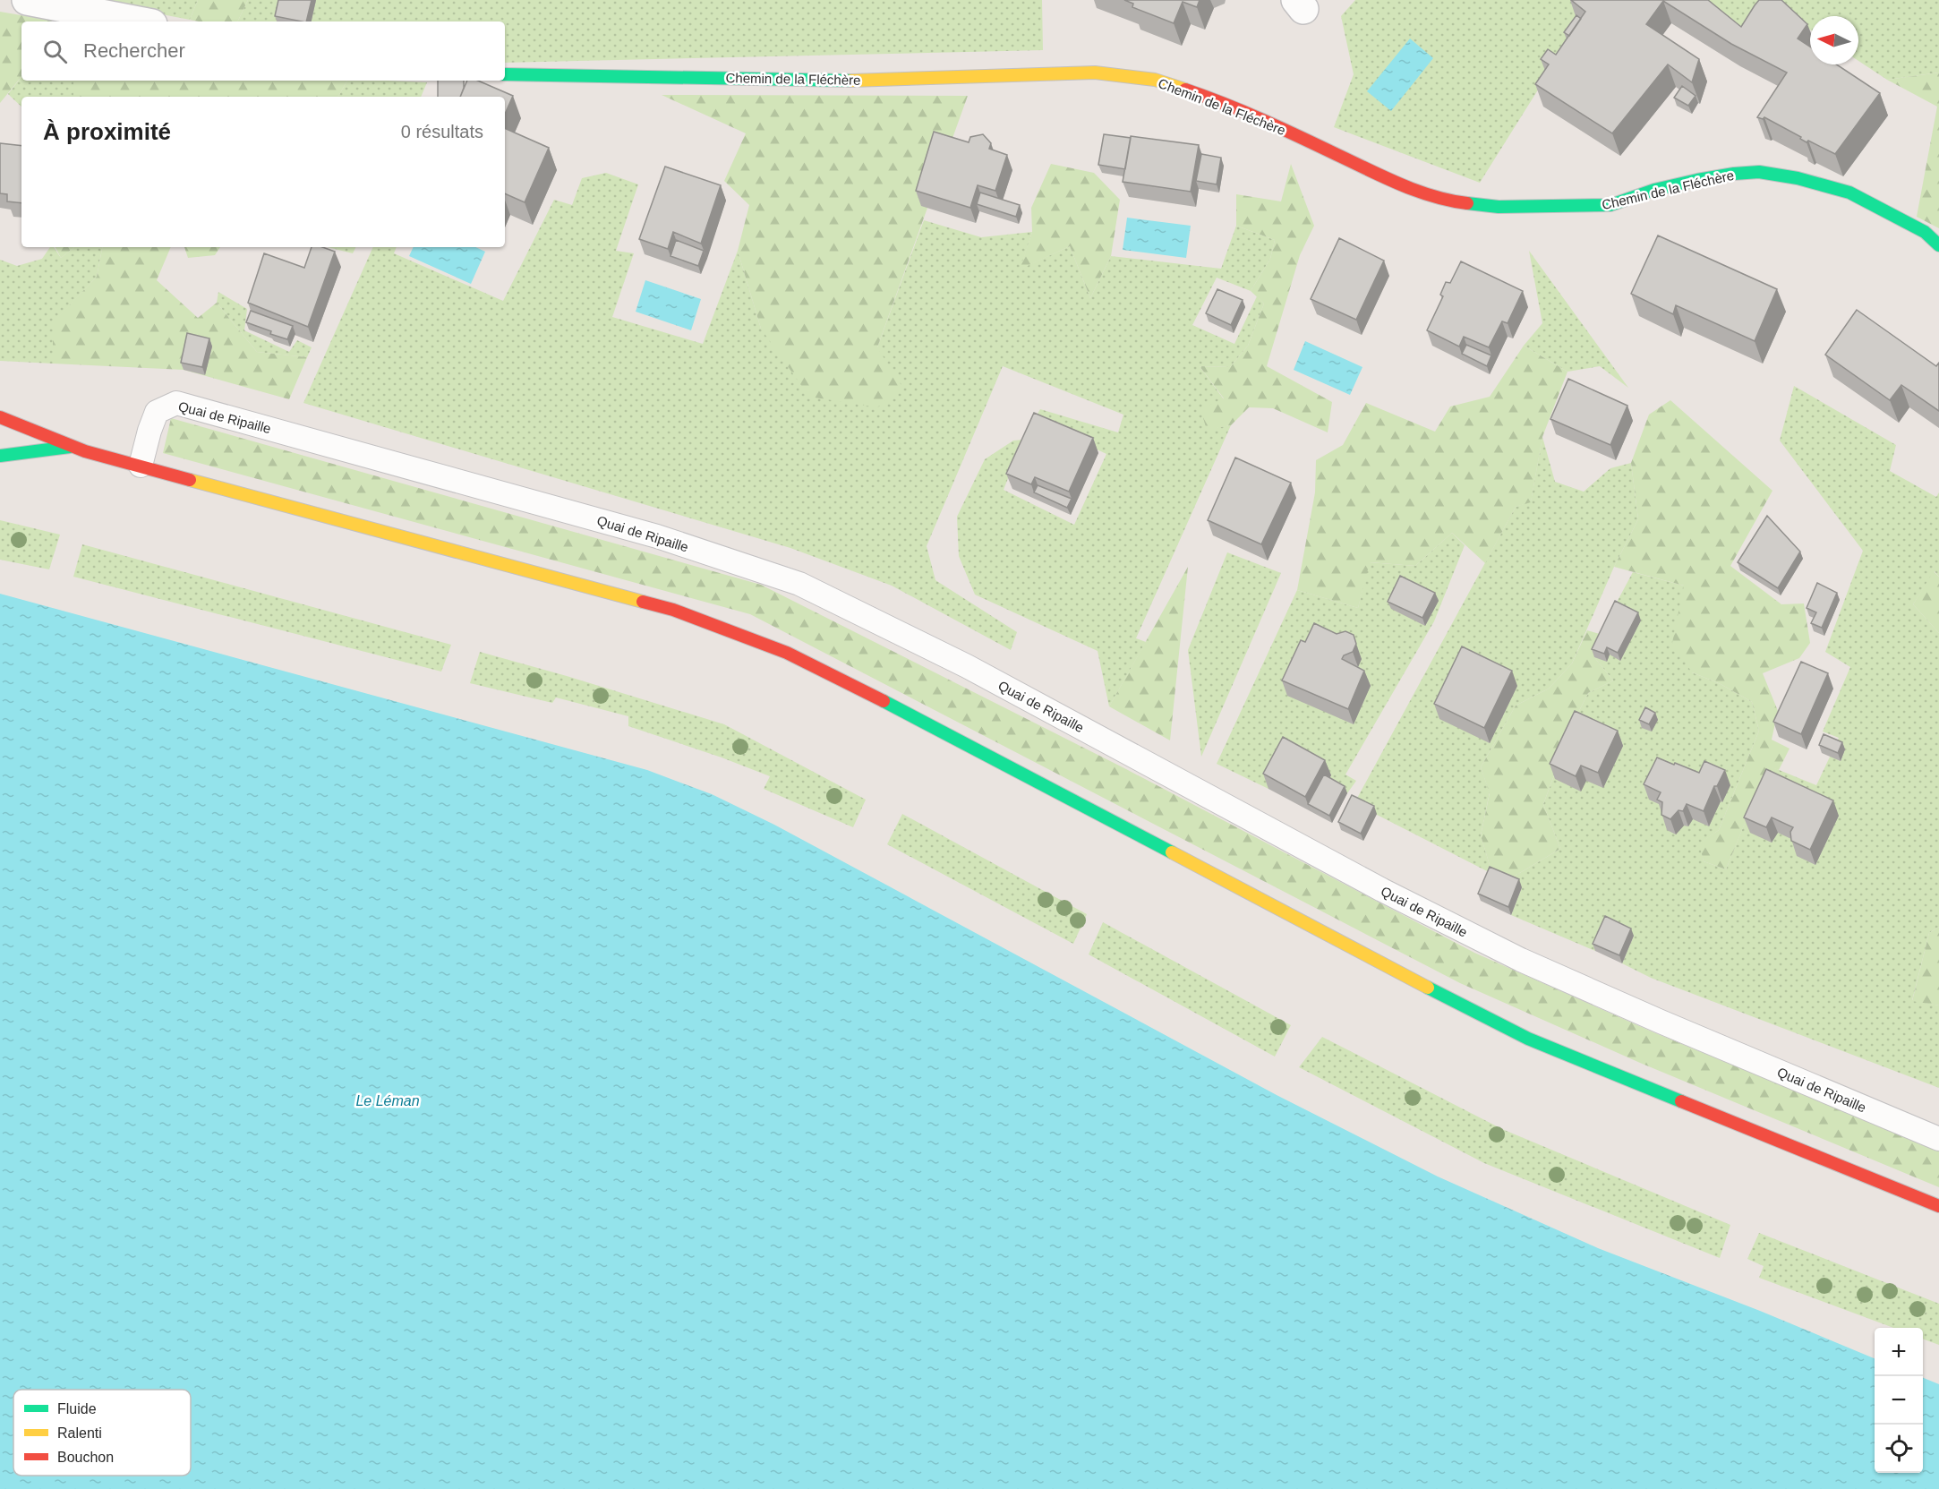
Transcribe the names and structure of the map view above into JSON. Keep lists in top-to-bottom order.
{
  "streets": {
    "street": ["Chemin de la Fléchère"],
    "lane": ["Quai de Ripaille"]
  },
  "water": ["Le Léman"],
  "legend": ["Fluide", "Ralenti", "Bouchon"],
  "north": "left",
  "page": {
    "search": "Rechercher",
    "heading": ["À proximité", "0 résultats"],
    "map_buttons": ["+", "−"]
  }
}
